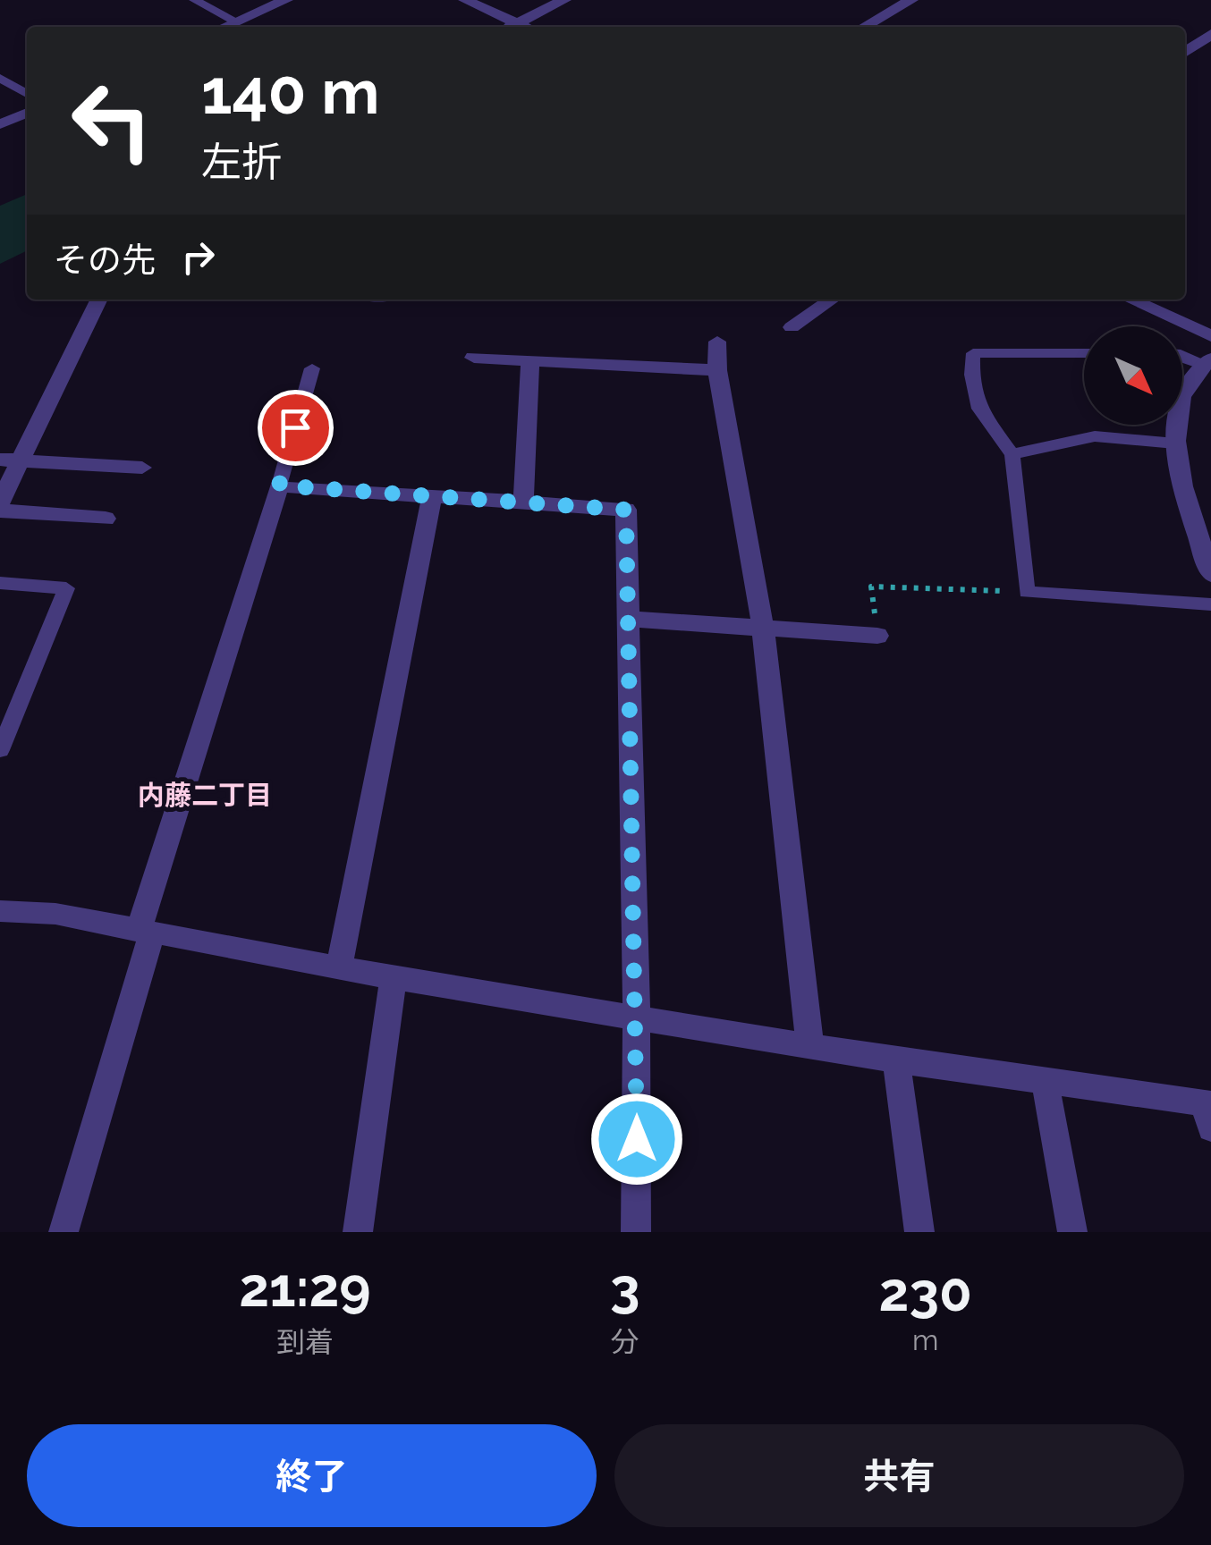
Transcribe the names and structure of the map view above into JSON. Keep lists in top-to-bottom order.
{
  "districts": ["内藤二丁目"],
  "north": "bottom right",
  "page": {
    "turn": ["140 m", "左折"],
    "then": "その先",
    "eta": [
      "21:29",
      "到着",
      "3",
      "分",
      "230",
      "m"
    ],
    "buttons": ["終了", "共有"]
  }
}
